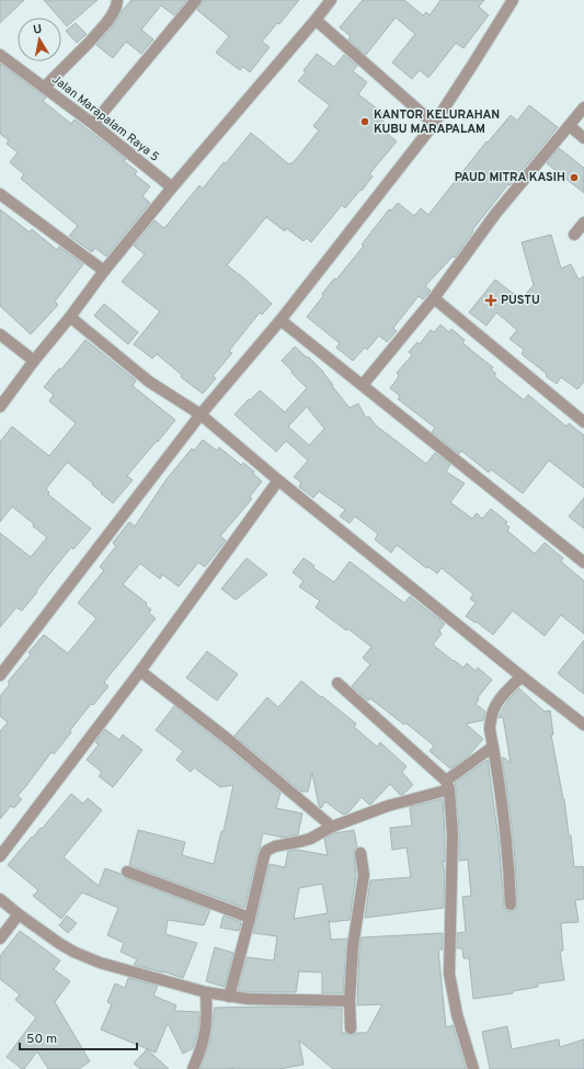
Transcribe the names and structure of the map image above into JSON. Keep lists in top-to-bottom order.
{
  "streets": {
    "street": ["Jalan Marapalam Raya 5"]
  },
  "places": {
    "other": ["KANTOR KELURAHAN KUBU MARAPALAM", "PAUD MITRA KASIH"],
    "health": ["PUSTU"]
  },
  "scale_bar": "50 m",
  "north": "top"
}
